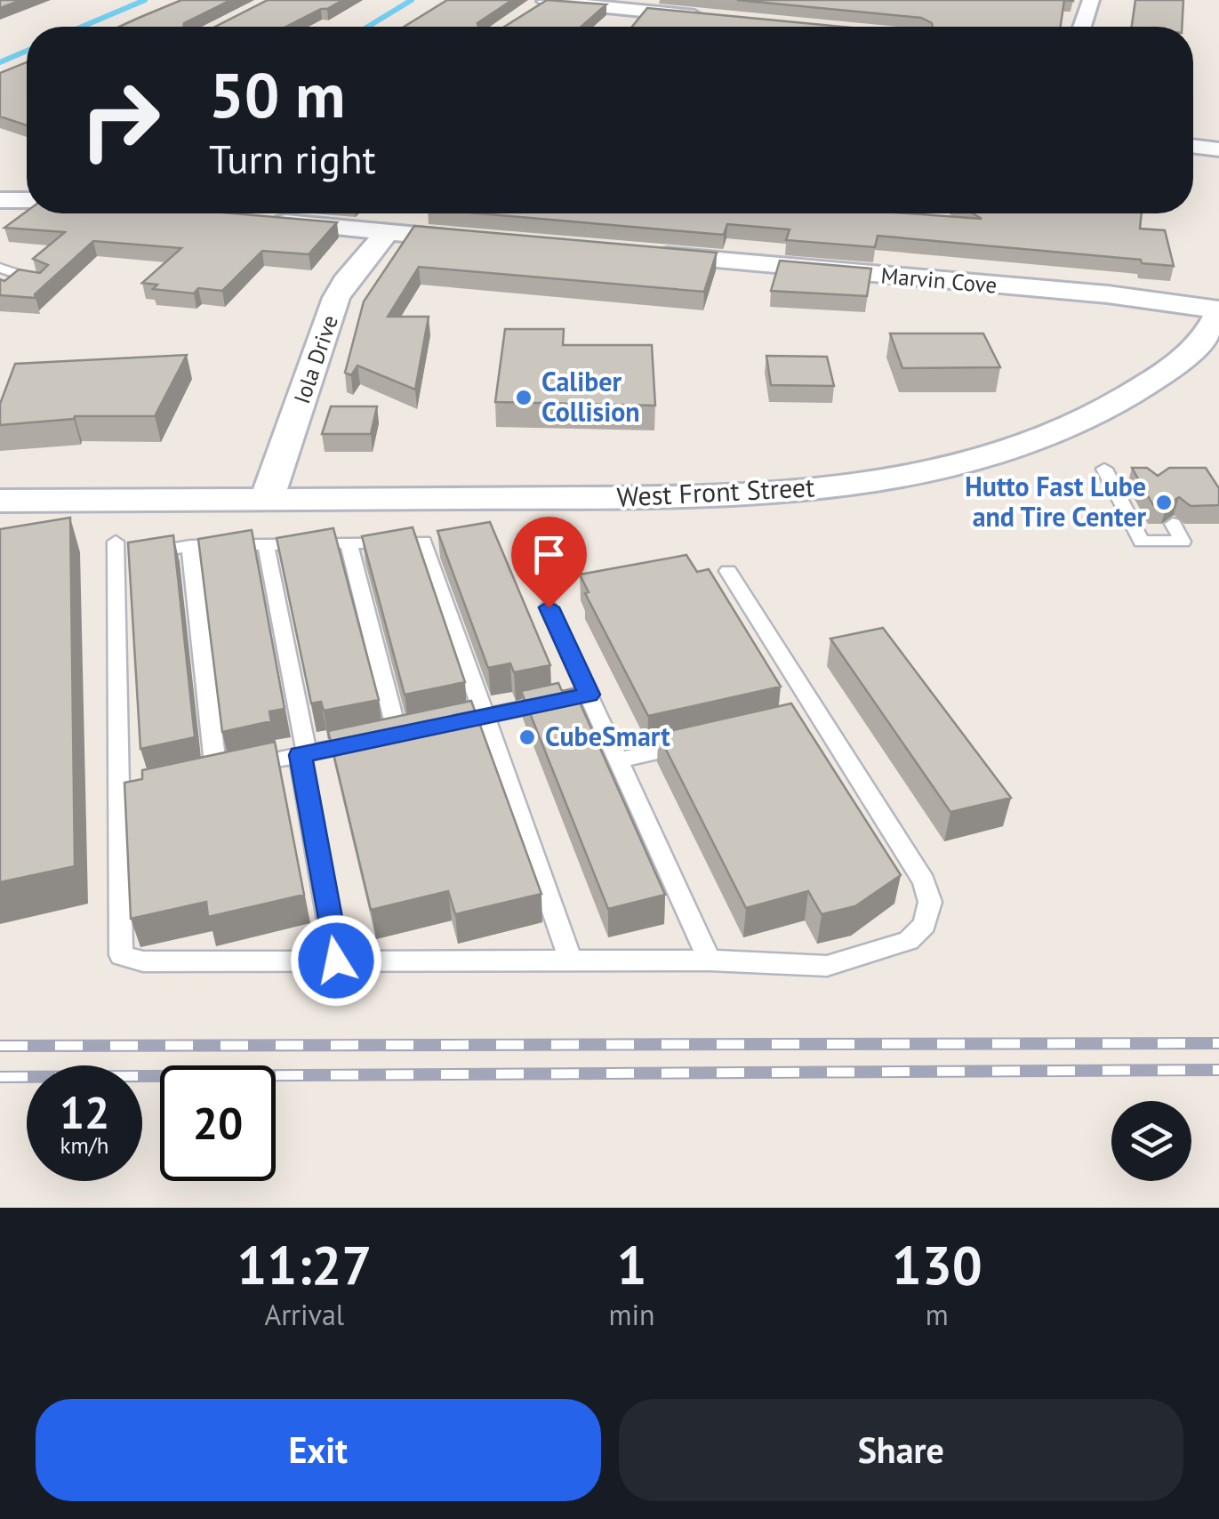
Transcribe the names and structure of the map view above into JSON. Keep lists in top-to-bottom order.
{
  "streets": {
    "street": ["Marvin Cove", "Iola Drive", "West Front Street"]
  },
  "crossings": [
    ["Marvin Cove", "West Front Street"],
    ["Iola Drive", "West Front Street"]
  ],
  "places": ["Caliber Collision", "Hutto Fast Lube and Tire Center", "CubeSmart"],
  "page": {
    "turn": ["50 m", "Turn right"],
    "speed": "12 km/h",
    "limit": "20",
    "eta": [
      "11:27",
      "Arrival",
      "1",
      "min",
      "130",
      "m"
    ],
    "buttons": ["Exit", "Share"]
  }
}
